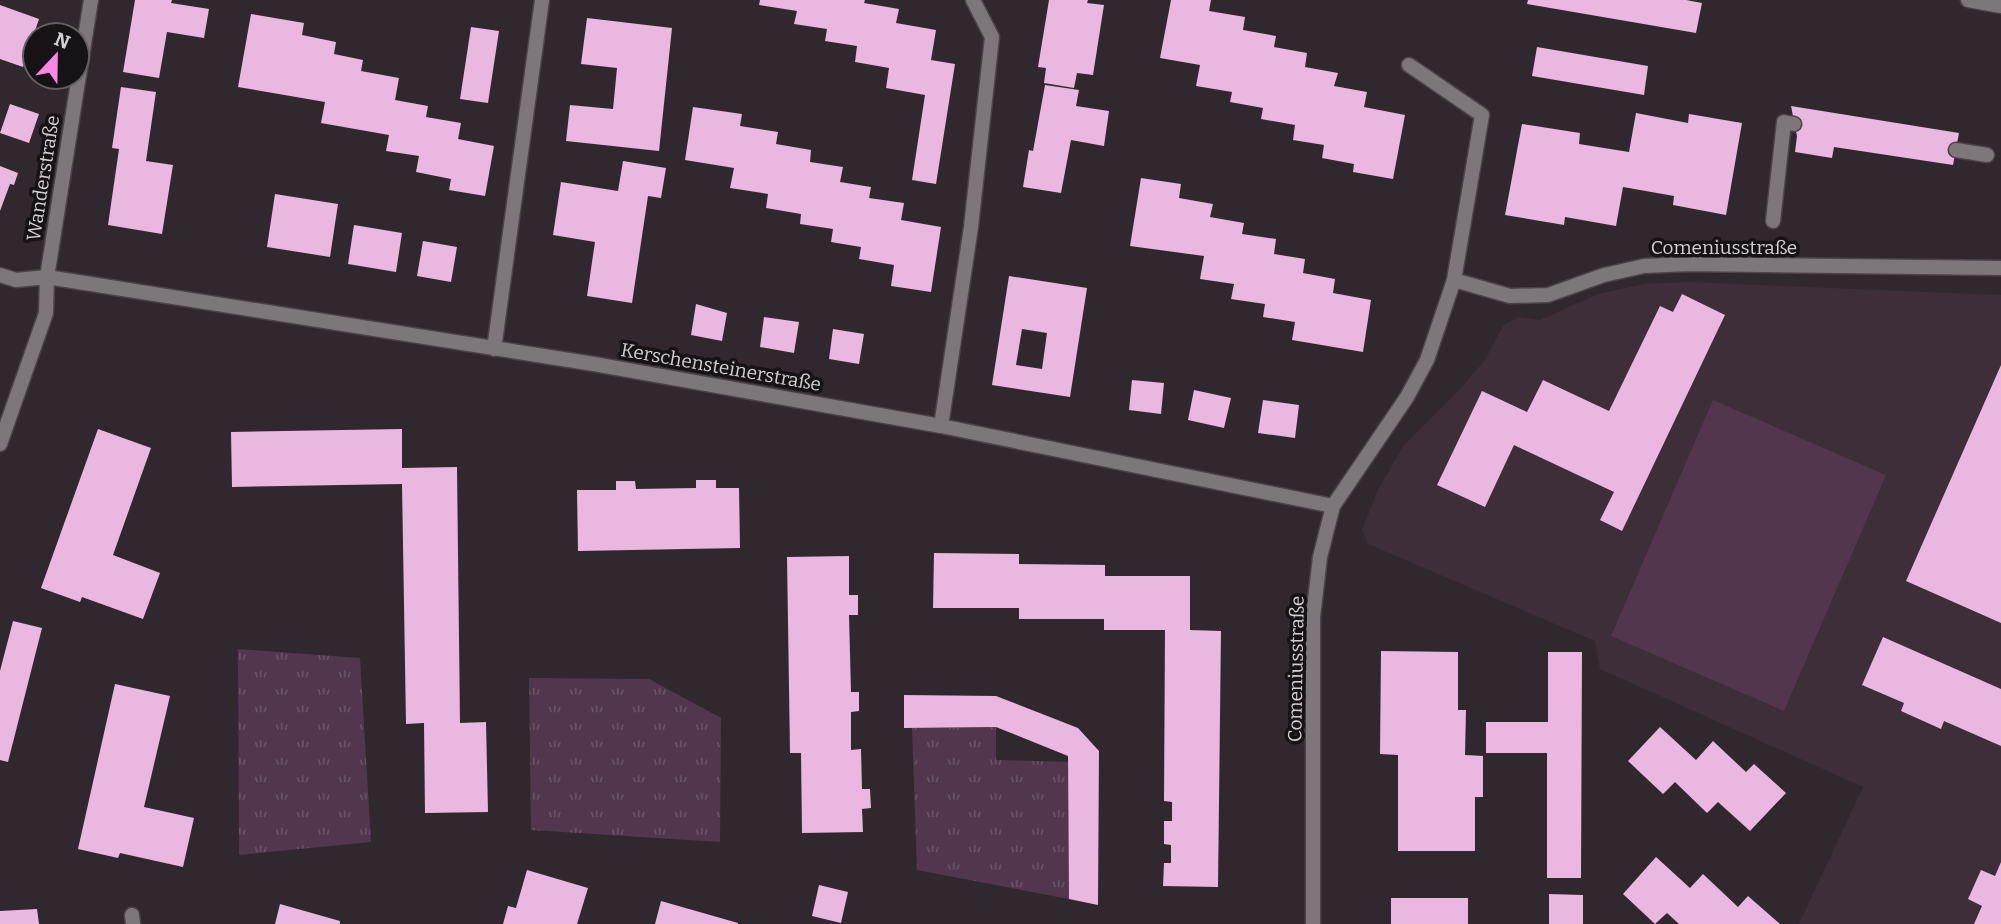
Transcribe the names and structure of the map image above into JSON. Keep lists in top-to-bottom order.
{
  "streets": {
    "street": ["Wanderstraße", "Comeniusstraße", "Kerschensteinerstraße"]
  },
  "crossings": [
    ["Wanderstraße", "Kerschensteinerstraße"],
    ["Comeniusstraße", "Kerschensteinerstraße"]
  ],
  "north": "top"
}
